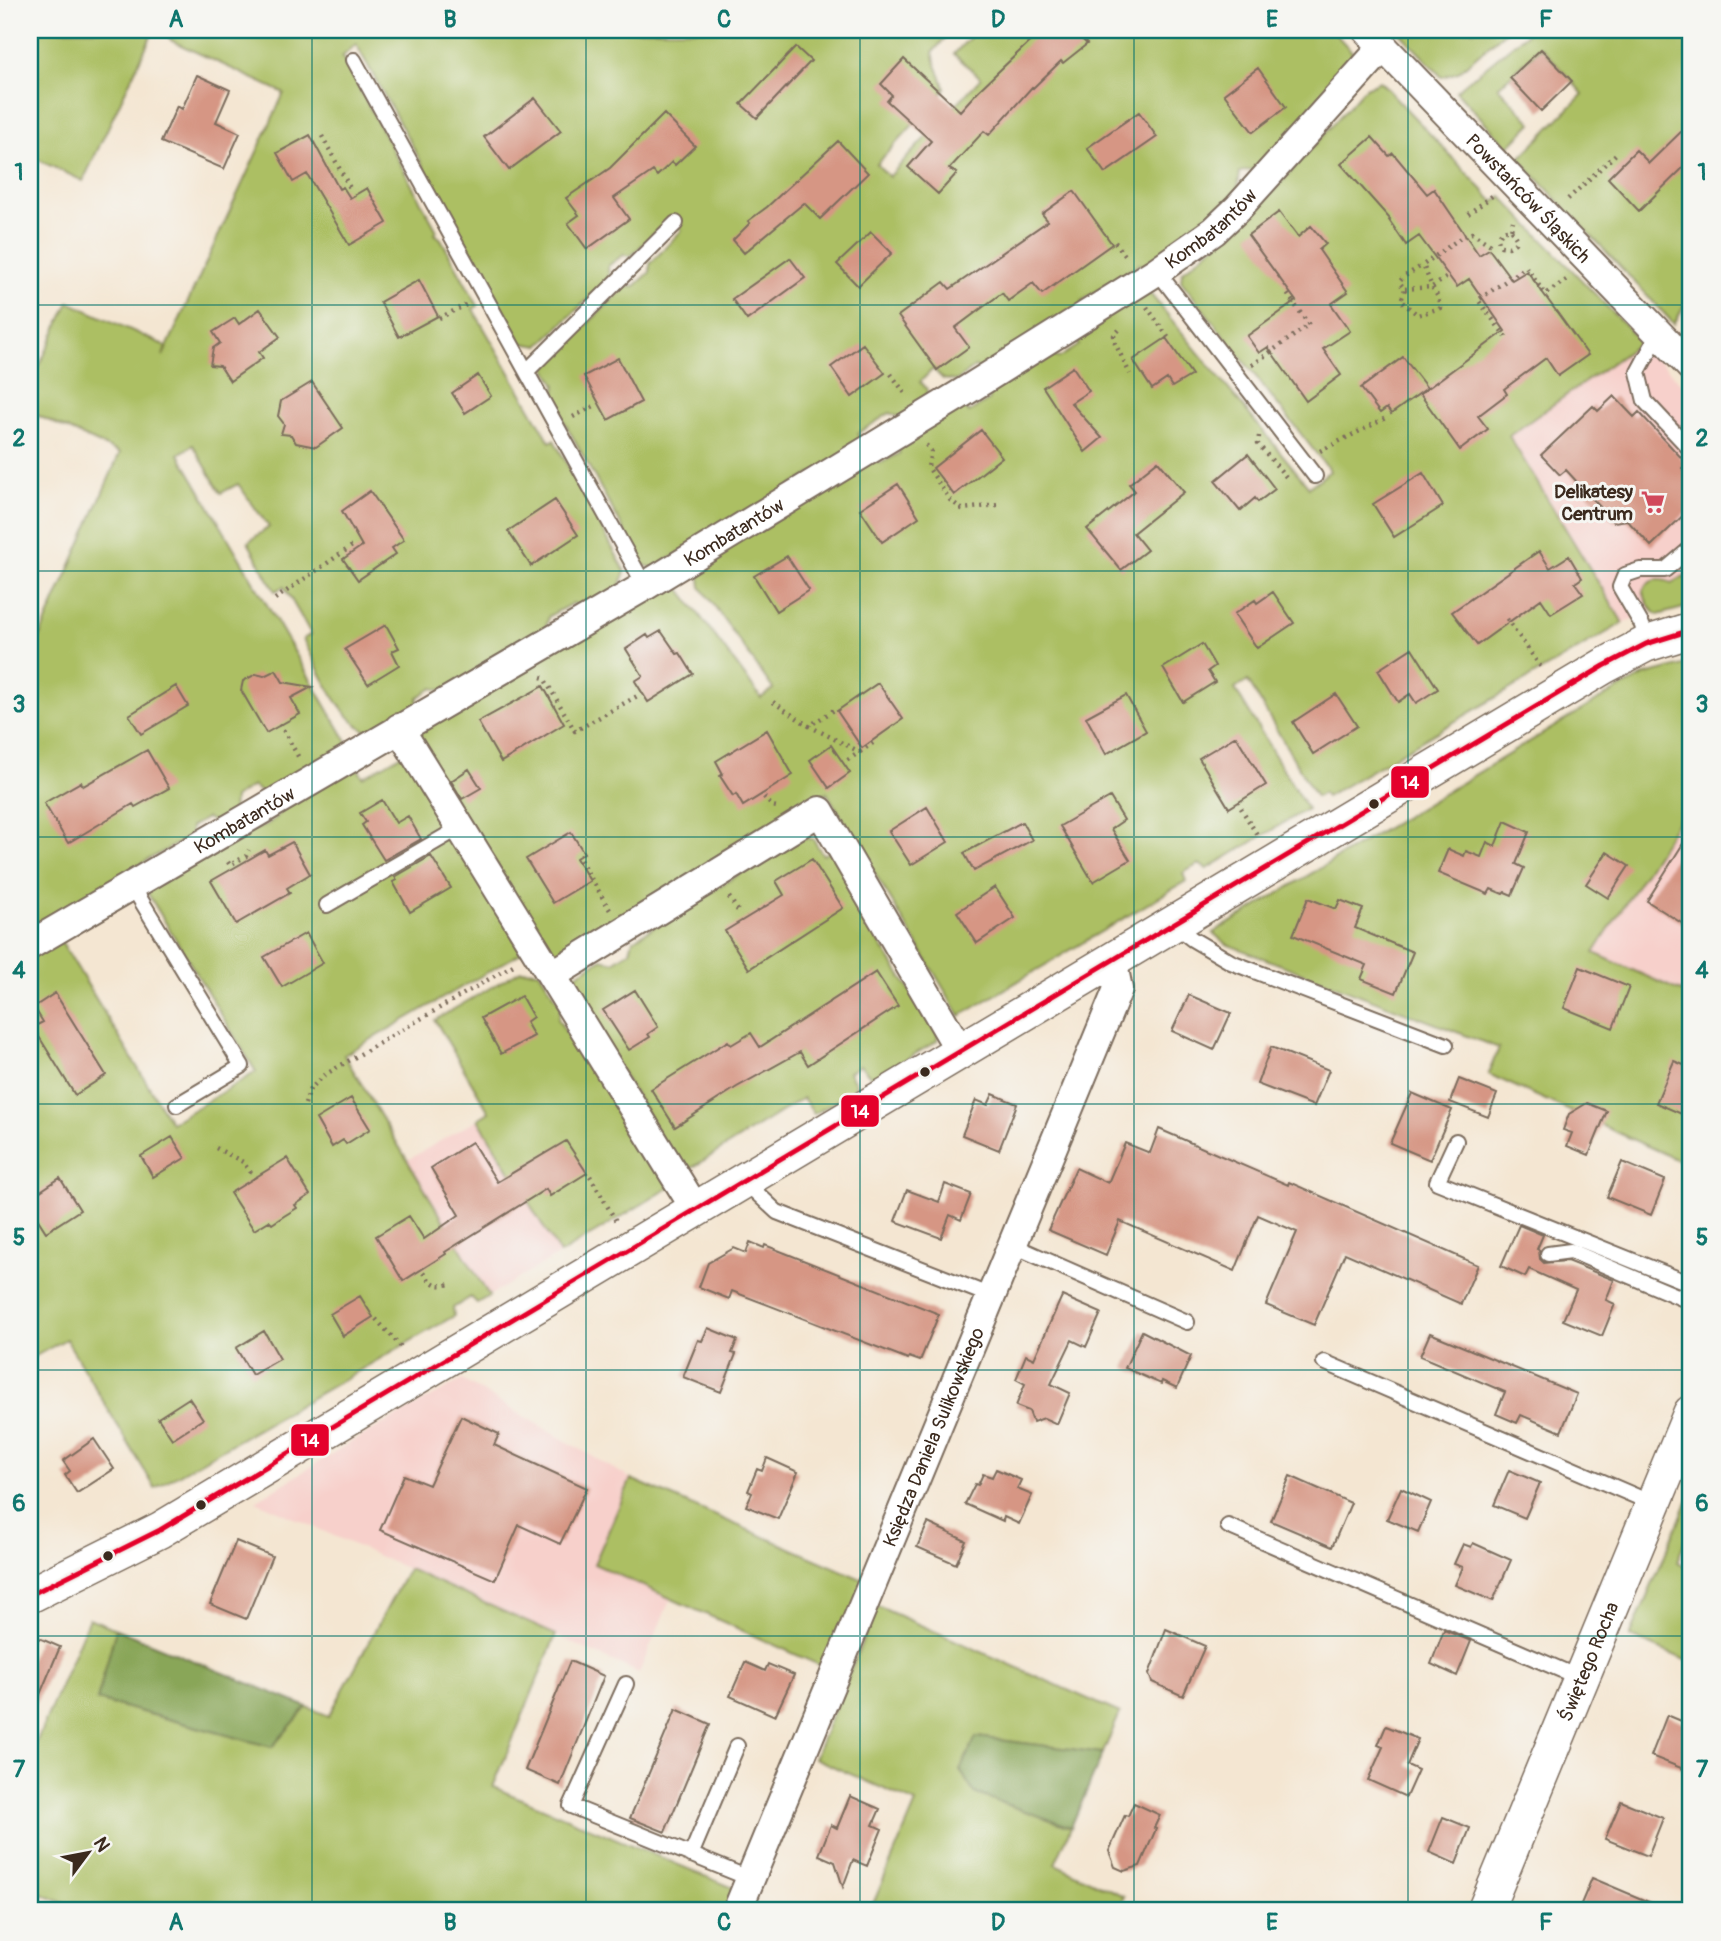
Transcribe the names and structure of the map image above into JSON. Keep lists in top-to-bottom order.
{
  "streets": {
    "street": [
      "Powstańców Śląskich",
      "Kombatantów",
      "Księdza Daniela Sulikowskiego",
      "Świętego Rocha"
    ]
  },
  "crossings": [
    ["Powstańców Śląskich", "Kombatantów"]
  ],
  "places": {
    "supermarket": ["Delikatesy Centrum"]
  },
  "lines": ["transit line 14"],
  "north": "top right",
  "grid": {
    "columns": [
      "A",
      "B",
      "C",
      "D",
      "E",
      "F"
    ],
    "rows": [
      "1",
      "2",
      "3",
      "4",
      "5",
      "6",
      "7"
    ]
  }
}
